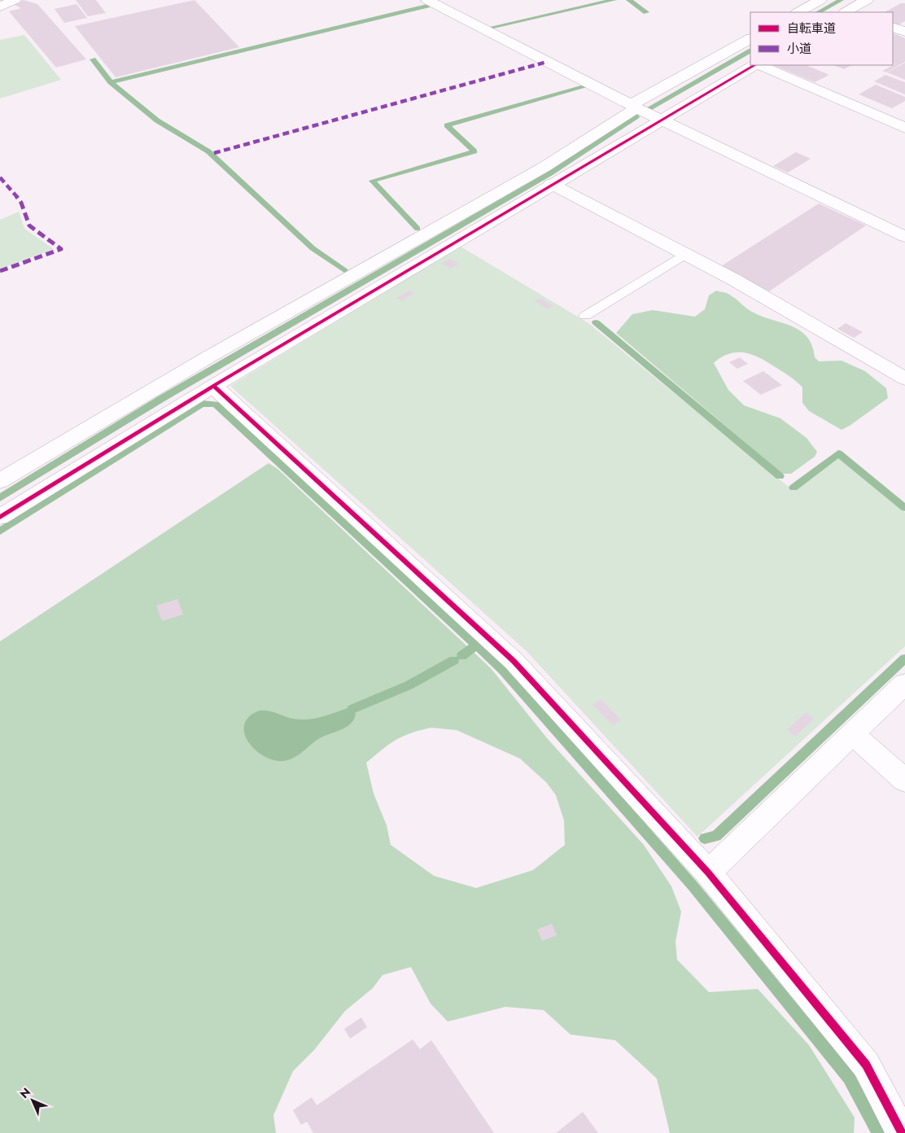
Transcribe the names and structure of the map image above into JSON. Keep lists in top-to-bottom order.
{
  "legend": ["自転車道", "小道"],
  "north": "top left"
}
